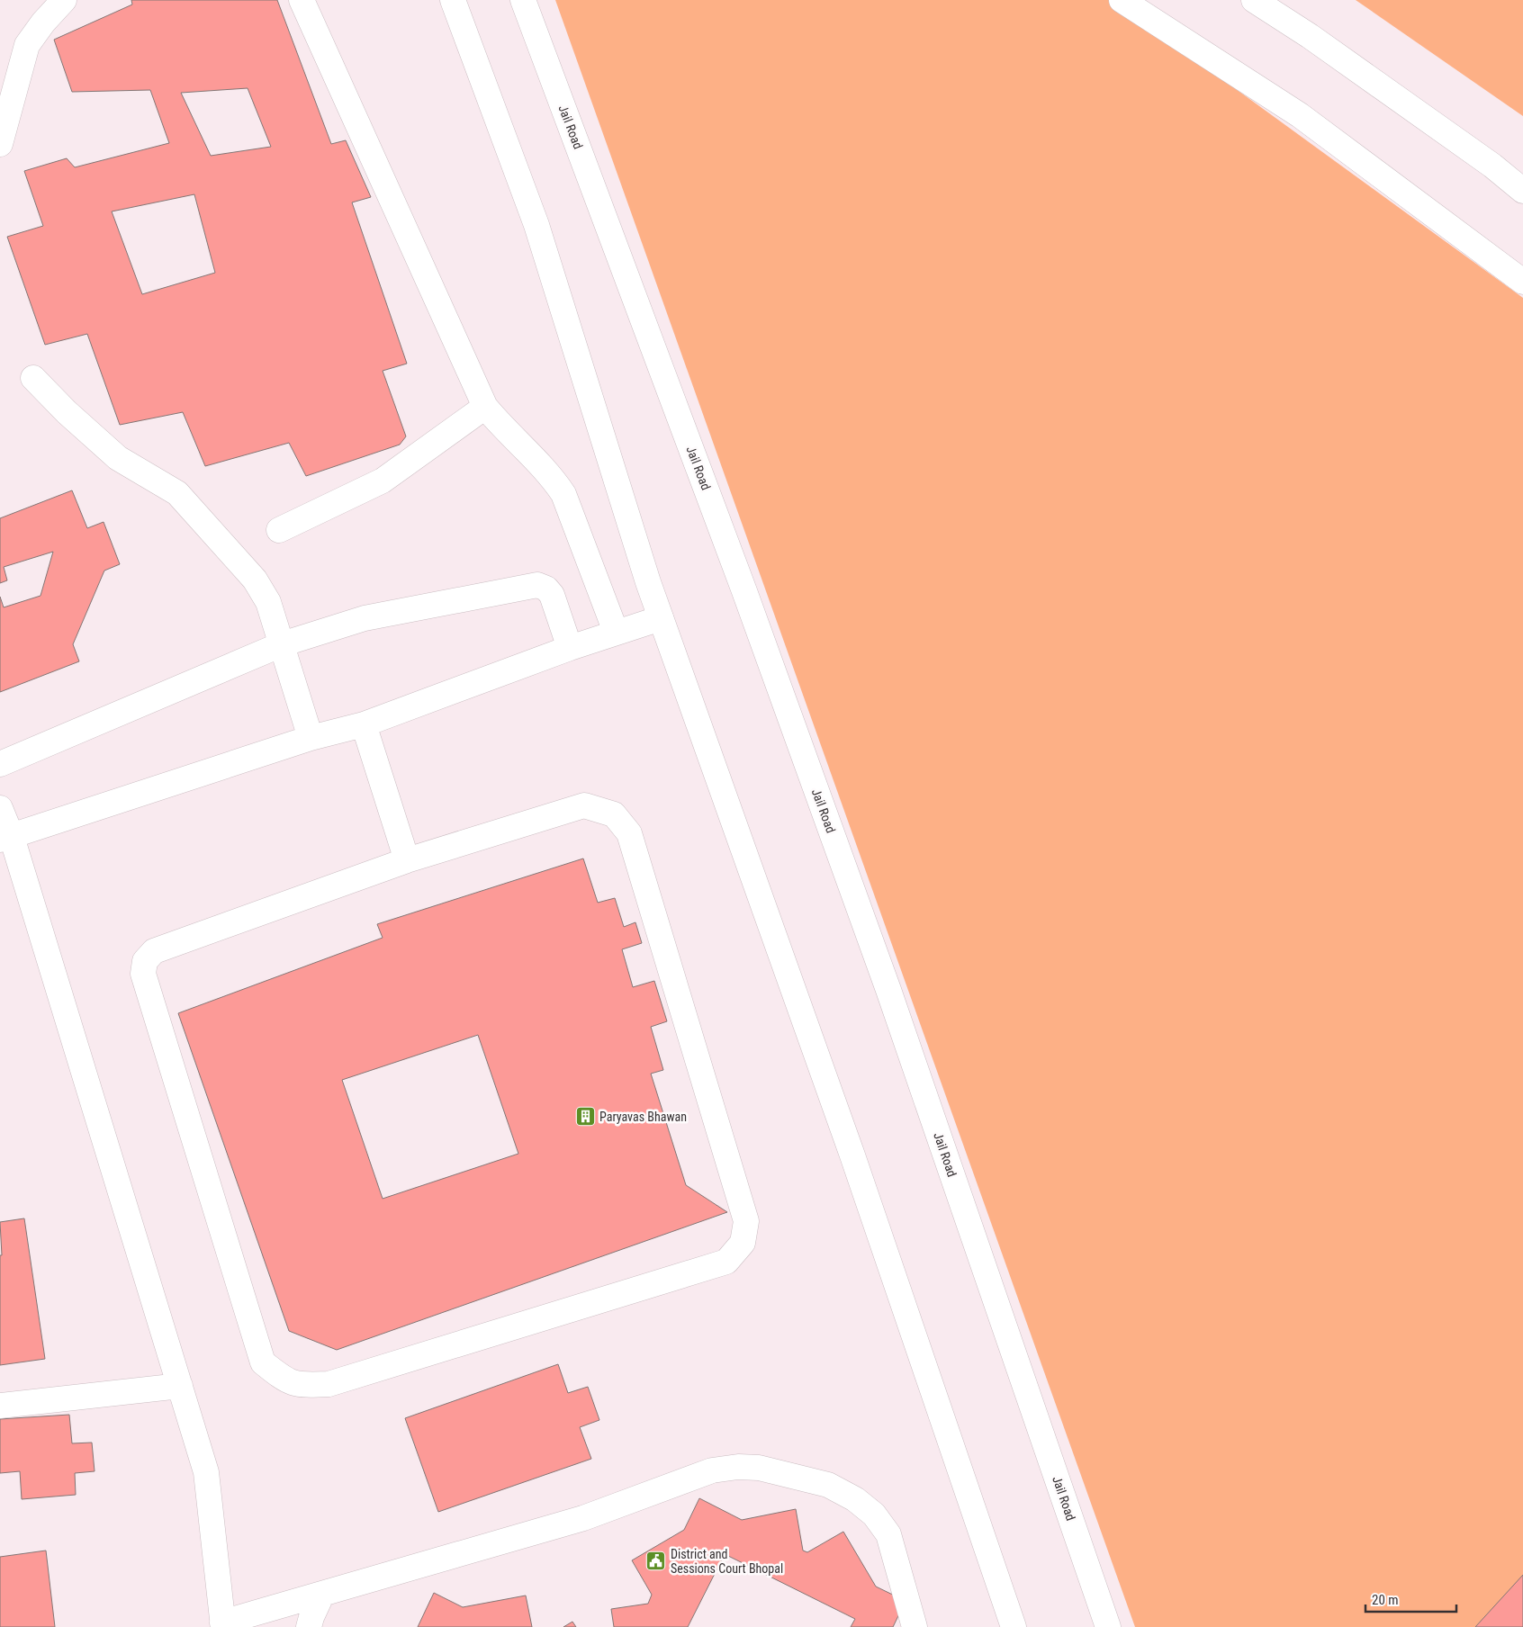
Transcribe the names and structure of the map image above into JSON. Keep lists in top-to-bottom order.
{
  "streets": {
    "main road": ["Jail Road"]
  },
  "places": {
    "building": ["Paryavas Bhawan"],
    "public building": ["District and Sessions Court Bhopal"]
  },
  "scale_bar": "20 m"
}
